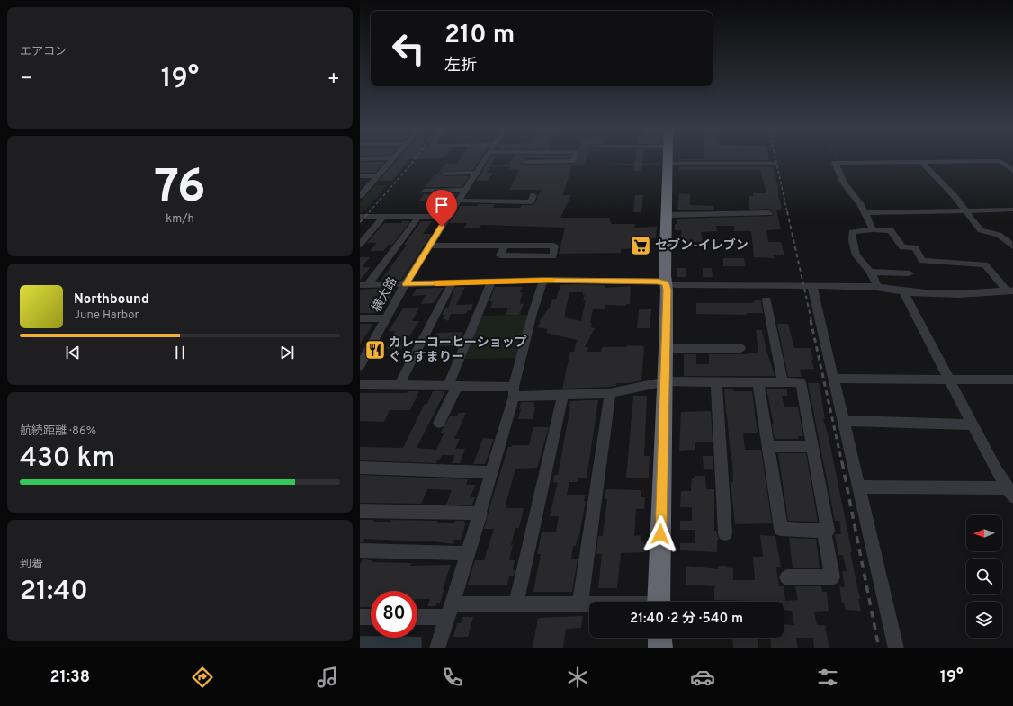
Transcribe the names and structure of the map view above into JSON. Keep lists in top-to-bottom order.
{
  "streets": {
    "street": ["横大路"]
  },
  "places": {
    "supermarket": ["セブン-イレブン"],
    "restaurant": ["カレーコーヒーショップ ぐらすまりー"]
  },
  "north": "left",
  "page": {
    "tile": [
      "エアコン",
      ["76", "km/h"],
      ["航続距離 · 86%", "430 km"],
      ["到着", "21:40"]
    ],
    "turn": ["210 m", "左折"],
    "heat": ["−", "19°", "+"],
    "song": ["Northbound", "June Harbor"],
    "limit": "80",
    "trip": "21:40 · 2 分 · 540 m",
    "tabs": ["21:38", "19°"]
  }
}
